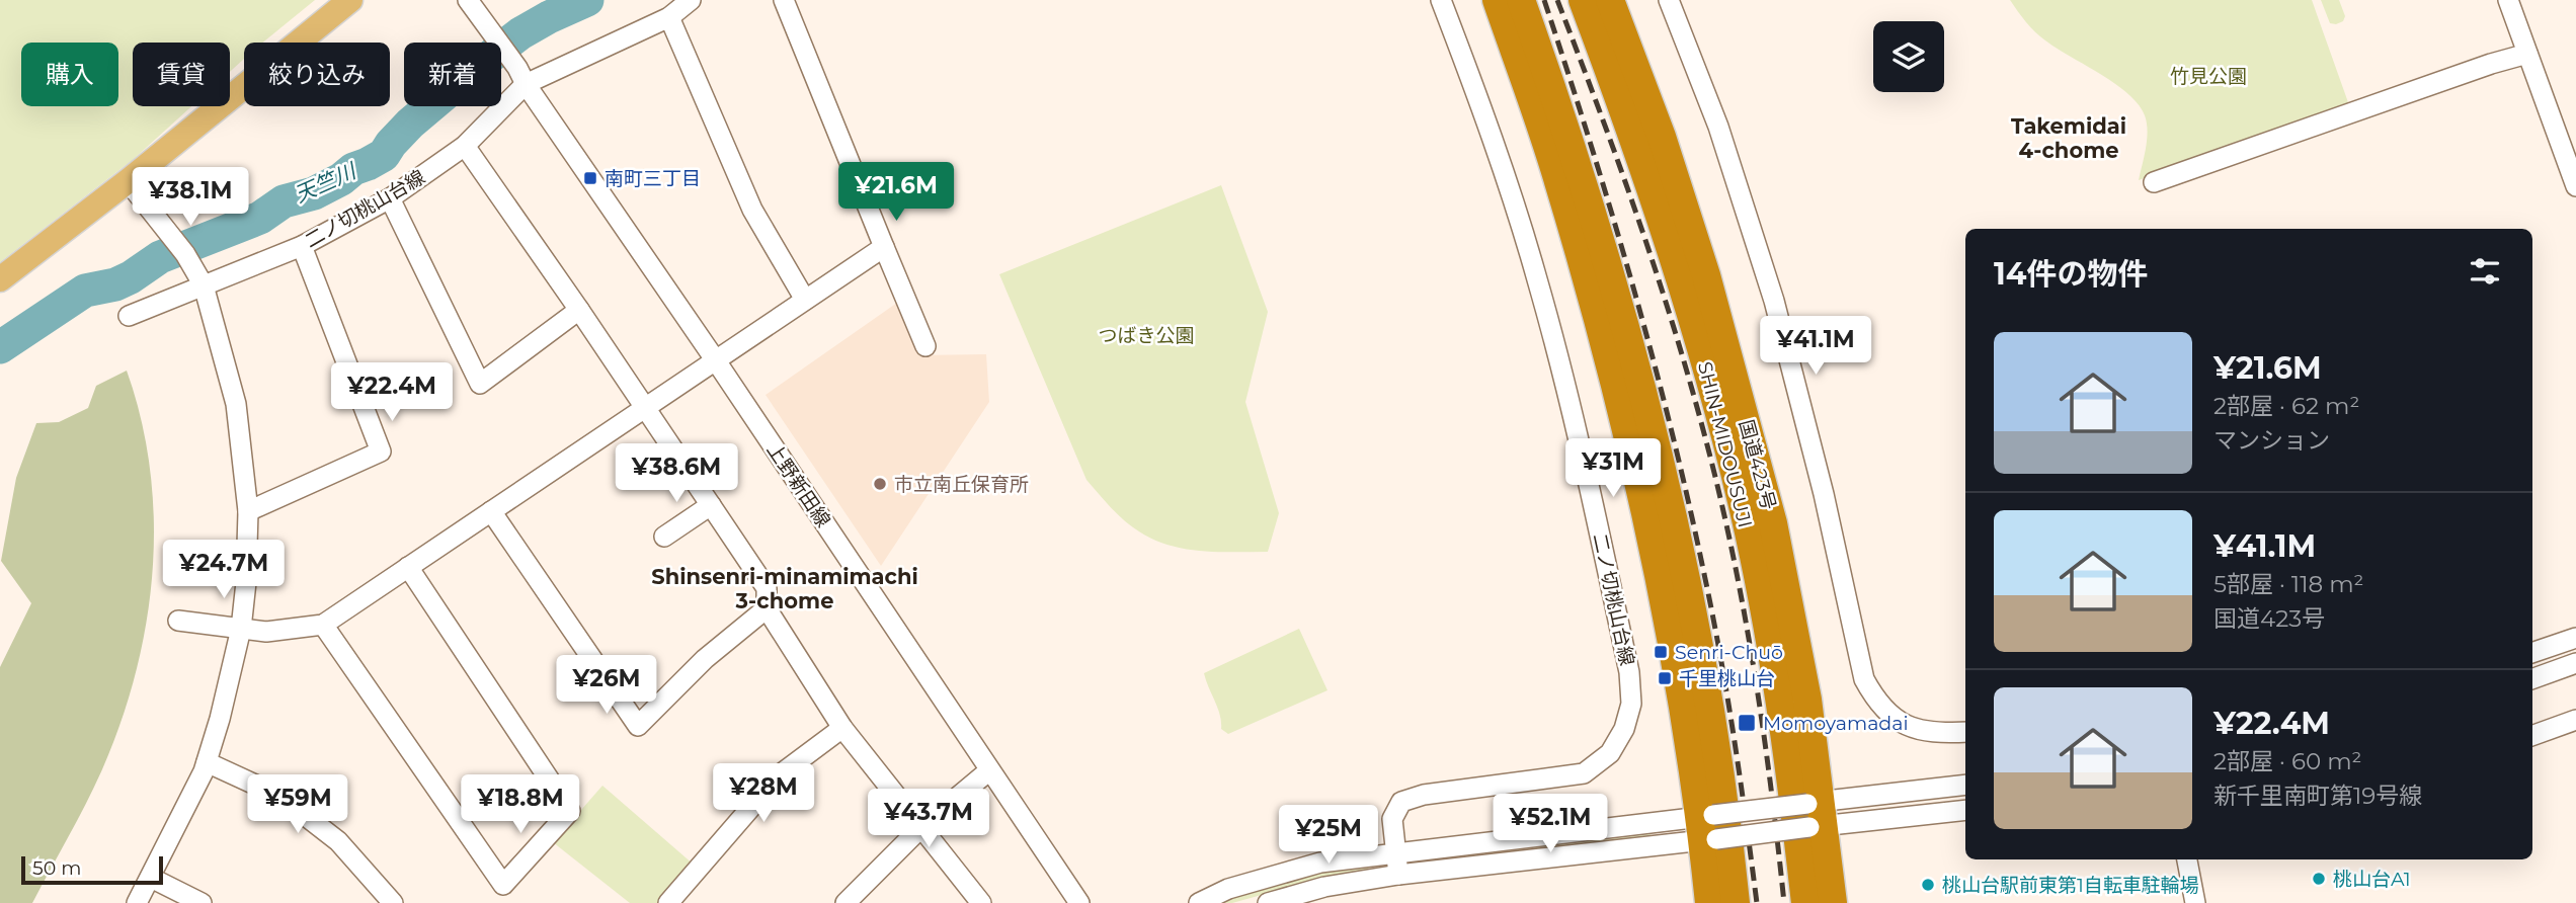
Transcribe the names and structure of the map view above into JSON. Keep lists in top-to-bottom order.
{
  "streets": {
    "highway": ["SHIN-MIDOUSUJI", "国道423号"],
    "street": ["二ノ切桃山台線", "上野新田線"]
  },
  "crossings": [
    ["二ノ切桃山台線", "上野新田線"]
  ],
  "districts": ["Takemidai 4-chome", "Shinsenri-minamimachi 3-chome"],
  "water": ["天竺川"],
  "parks": ["竹見公園", "つばき公園"],
  "places": {
    "transit": [
      "南町三丁目",
      "Senri-Chuō",
      "千里桃山台",
      "Momoyamadai"
    ],
    "other": ["市立南丘保育所", "桃山台A1", "桃山台駅前東第1自転車駐輪場"]
  },
  "scale_bar": "50 m",
  "page": {
    "chip": [
      "購入",
      "賃貸",
      "絞り込み",
      "新着"
    ],
    "price": [
      "¥21.6M",
      "¥38.1M",
      "¥41.1M",
      "¥22.4M",
      "¥31M",
      "¥38.6M",
      "¥24.7M",
      "¥26M",
      "¥28M",
      "¥59M",
      "¥18.8M",
      "¥43.7M",
      "¥52.1M",
      "¥25M"
    ],
    "heading": "14件の物件",
    "list": [
      {
        "name": "¥21.6M",
        "note": "2部屋 · 62 m² · マンション"
      },
      {
        "name": "¥41.1M",
        "note": "5部屋 · 118 m² · 国道423号"
      },
      {
        "name": "¥22.4M",
        "note": "2部屋 · 60 m² · 新千里南町第19号線"
      }
    ],
    "scale": "50 m"
  }
}
